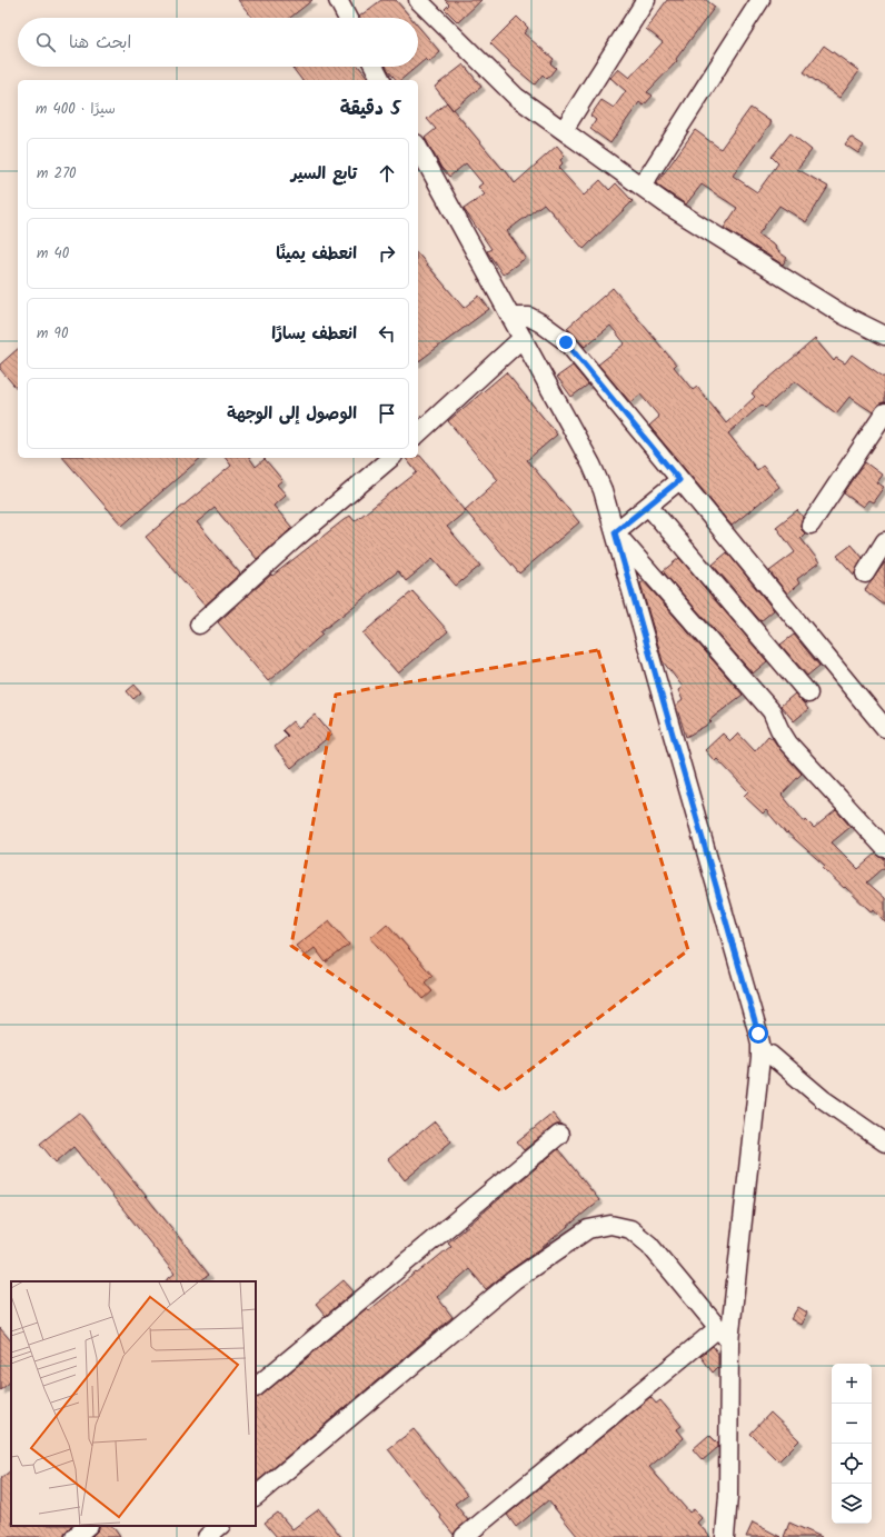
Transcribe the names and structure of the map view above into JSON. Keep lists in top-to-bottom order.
{
  "page": {
    "search": "ابحث هنا",
    "heading": ["5 دقيقة", "سيرًا · 400 m"],
    "list": [
      ["تابع السير", "270 m"],
      ["انعطف يمينًا", "40 m"],
      ["انعطف يسارًا", "90 m"],
      "الوصول إلى الوجهة"
    ],
    "map_buttons": ["+", "−"]
  }
}
